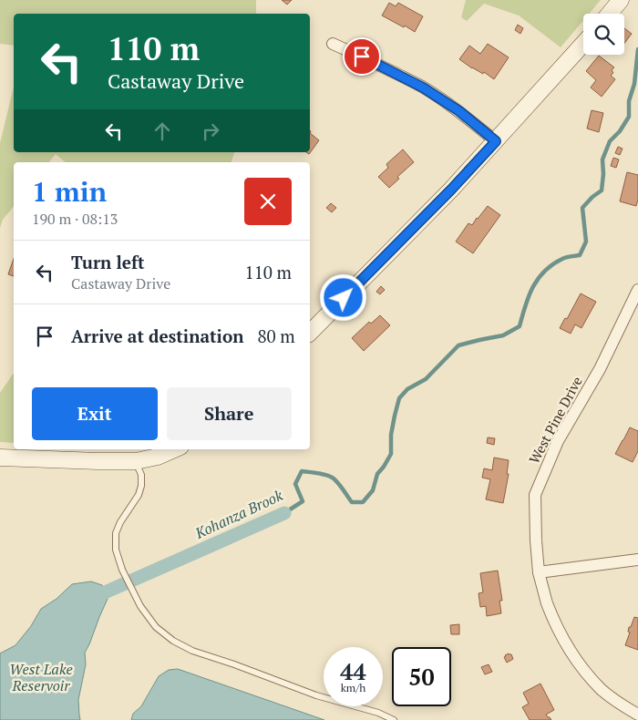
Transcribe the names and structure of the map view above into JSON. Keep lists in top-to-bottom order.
{
  "streets": {
    "street": ["West Pine Drive"]
  },
  "water": ["Kohanza Brook", "West Lake Reservoir"],
  "page": {
    "turn": ["110 m", "Castaway Drive"],
    "heading": ["1 min", "190 m · 08:13"],
    "list": [
      {
        "name": "Turn left",
        "note": "Castaway Drive",
        "value": "110 m"
      },
      {
        "name": "Arrive at destination",
        "value": "80 m"
      }
    ],
    "buttons": ["Exit", "Share"],
    "speed": "44 km/h",
    "limit": "50"
  }
}
